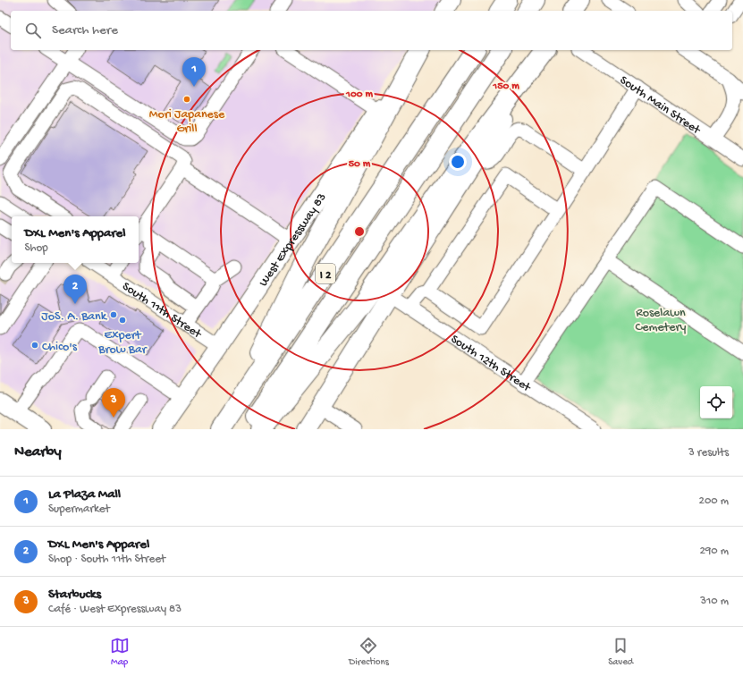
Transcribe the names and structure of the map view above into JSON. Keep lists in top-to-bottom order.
{
  "streets": {
    "highway": ["I 2"],
    "main road": ["West Expressway 83"],
    "street": ["South Main Street", "South 11th Street", "South 12th Street"]
  },
  "crossings": [
    ["West Expressway 83", "South 11th Street"]
  ],
  "parks": ["Roselawn Cemetery"],
  "places": [
    "Mori Japanese Grill",
    "JoS. A. Bank",
    "Expert Brow Bar",
    "Chico's"
  ],
  "page": {
    "search": "Search here",
    "pins": ["1", "2", "3"],
    "popup": ["DXL Men's Apparel", "Shop"],
    "heading": ["Nearby", "3 results"],
    "list": [
      {
        "mark": "1",
        "name": "La Plaza Mall",
        "note": "Supermarket",
        "value": "200 m"
      },
      {
        "mark": "2",
        "name": "DXL Men's Apparel",
        "note": "Shop · South 11th Street",
        "value": "290 m"
      },
      {
        "mark": "3",
        "name": "Starbucks",
        "note": "Café · West Expressway 83",
        "value": "310 m"
      }
    ],
    "nav": ["Map", "Directions", "Saved"]
  },
  "rings": ["150 m", "100 m", "50 m"]
}
